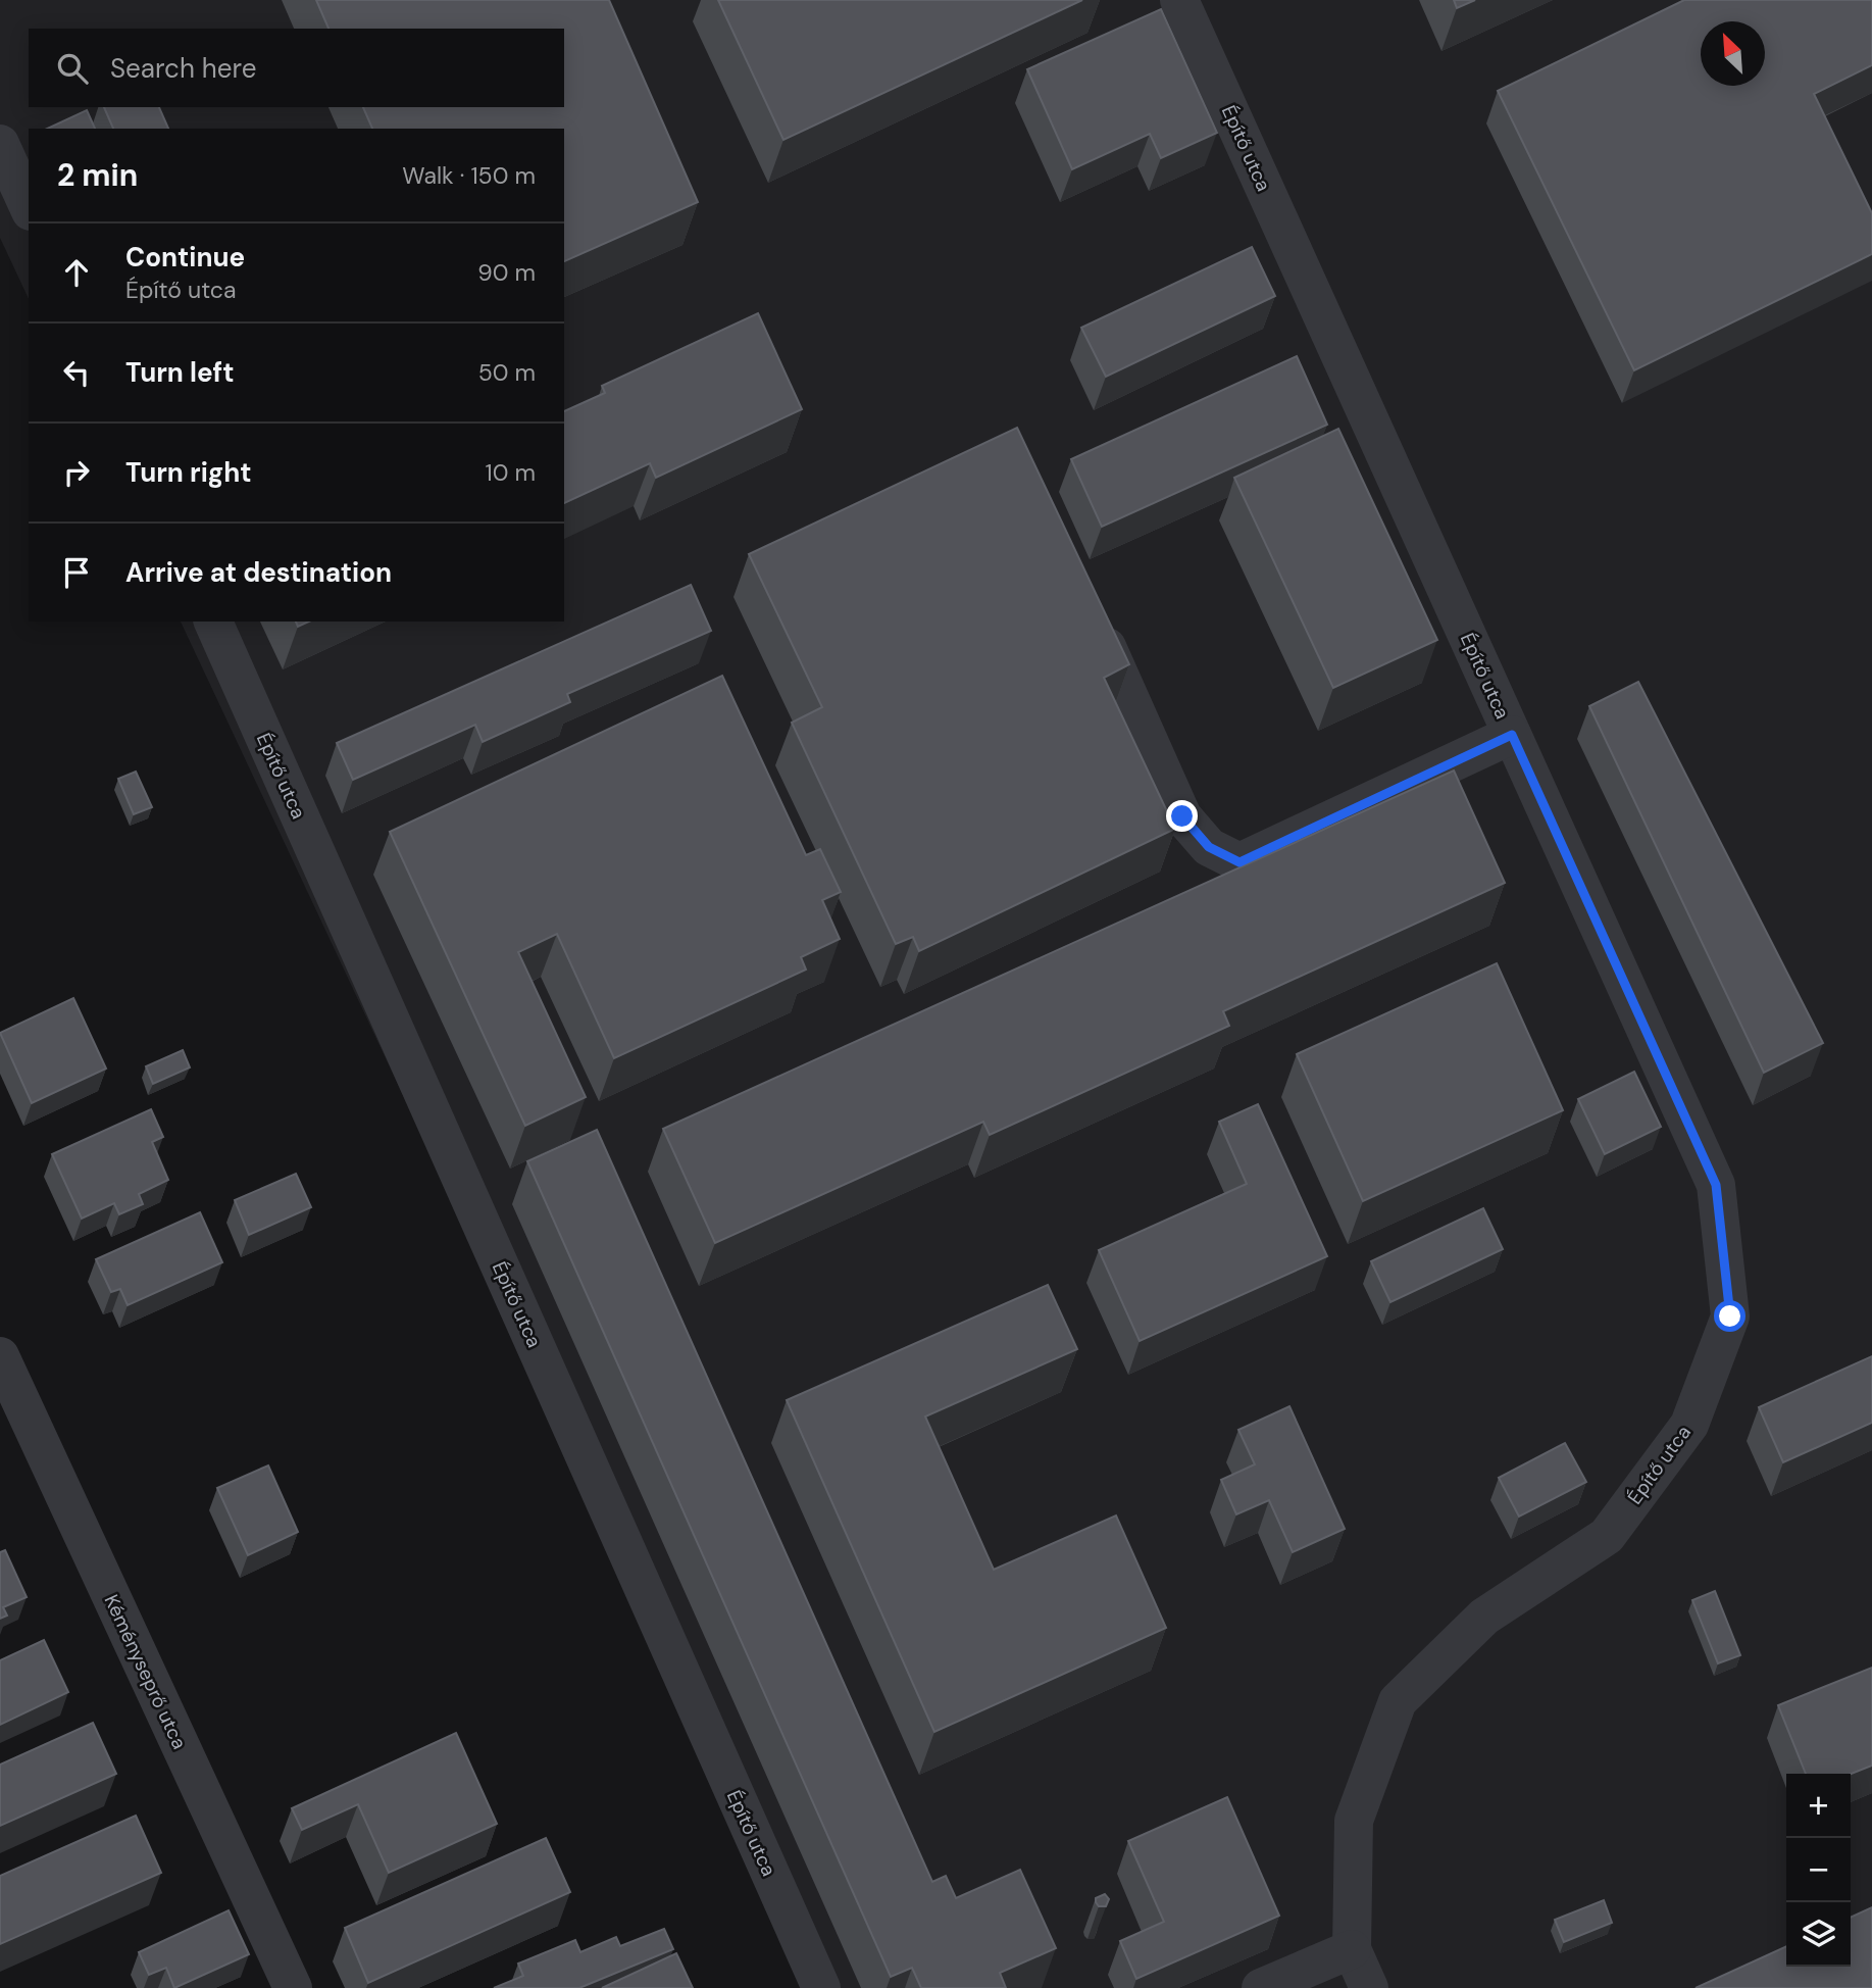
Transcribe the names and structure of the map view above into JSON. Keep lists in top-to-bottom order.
{
  "streets": {
    "street": ["Építő utca", "Kéményseprő utca"]
  },
  "north": "top left",
  "page": {
    "search": "Search here",
    "heading": ["2 min", "Walk · 150 m"],
    "list": [
      ["Continue", "Építő utca", "90 m"],
      ["Turn left", "50 m"],
      ["Turn right", "10 m"],
      "Arrive at destination"
    ],
    "map_buttons": ["+", "−"]
  }
}
